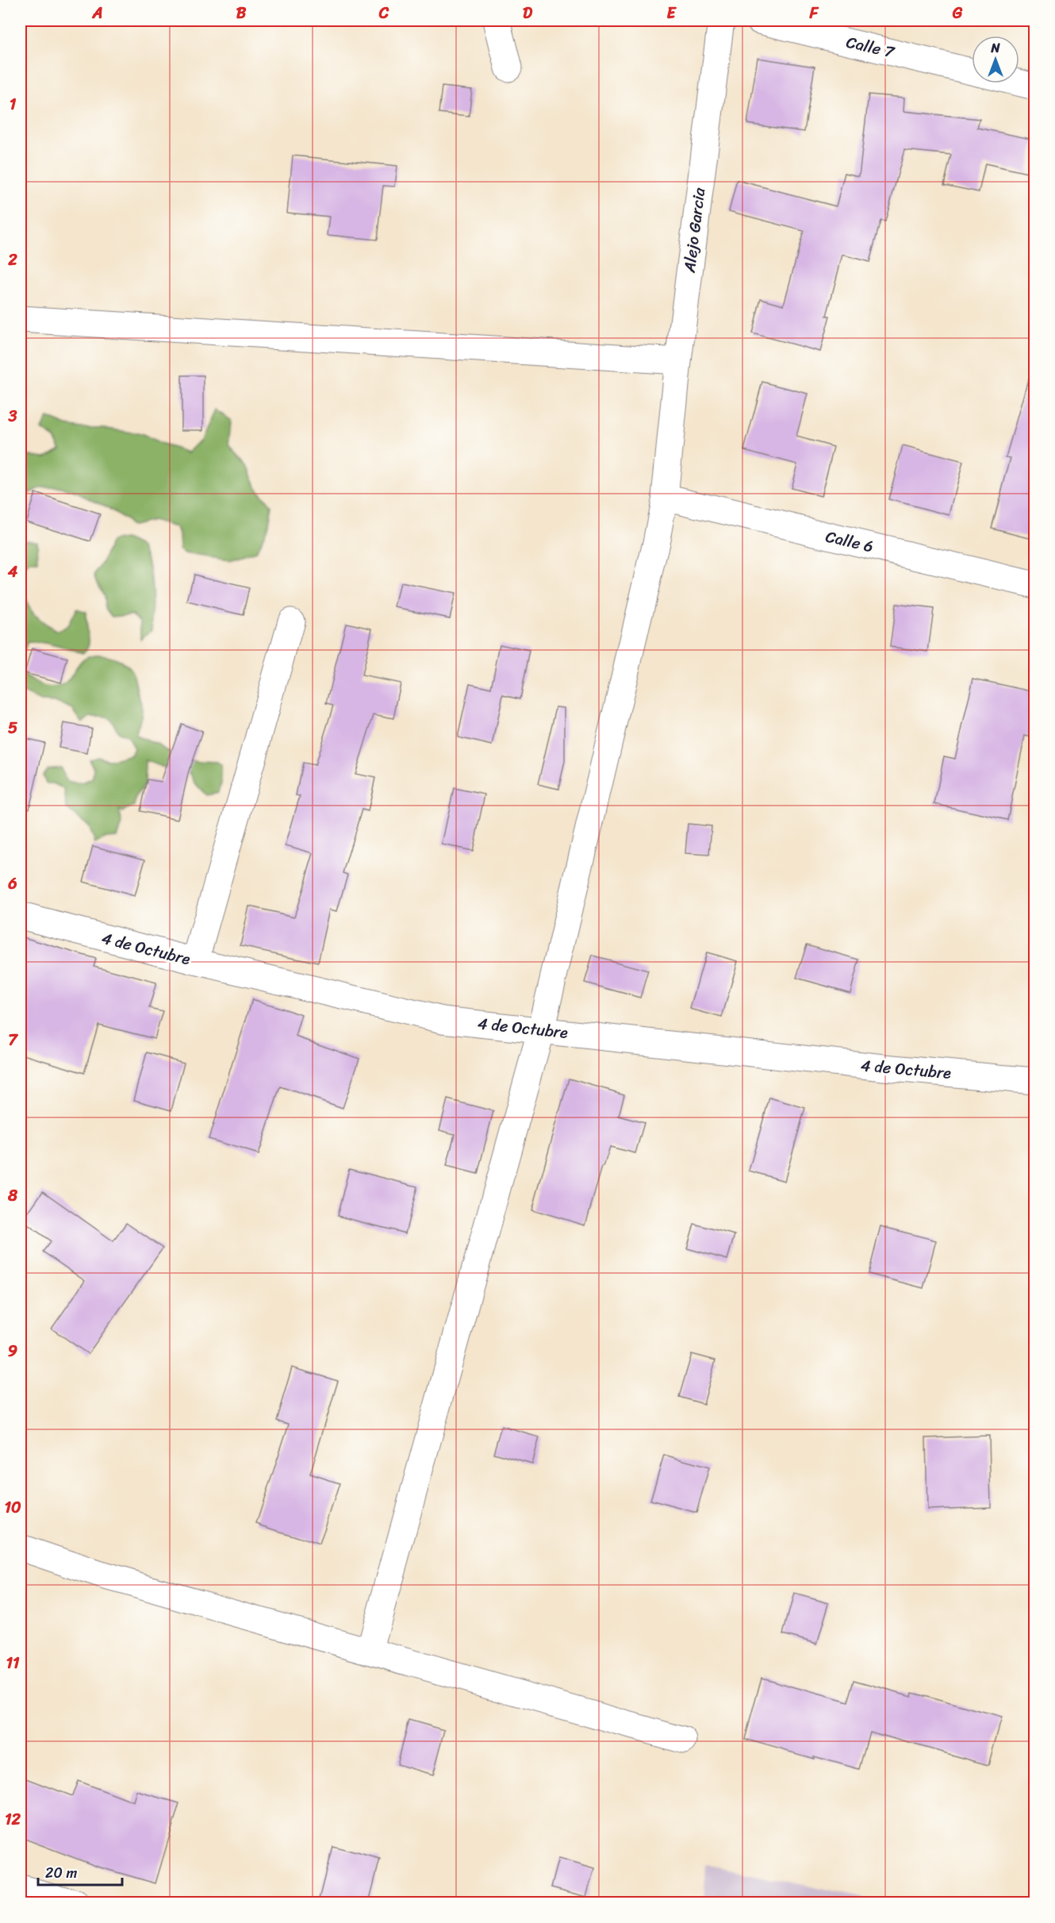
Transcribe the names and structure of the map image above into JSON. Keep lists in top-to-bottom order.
{
  "streets": {
    "street": [
      "Calle 7",
      "Alejo Garcia",
      "Calle 6",
      "4 de Octubre"
    ]
  },
  "crossings": [
    ["Alejo Garcia", "Calle 6"],
    ["Alejo Garcia", "4 de Octubre"]
  ],
  "scale_bar": "20 m",
  "north": "top",
  "grid": {
    "columns": [
      "A",
      "B",
      "C",
      "D",
      "E",
      "F",
      "G"
    ],
    "rows": [
      "1",
      "2",
      "3",
      "4",
      "5",
      "6",
      "7",
      "8",
      "9",
      "10",
      "11",
      "12"
    ]
  }
}
